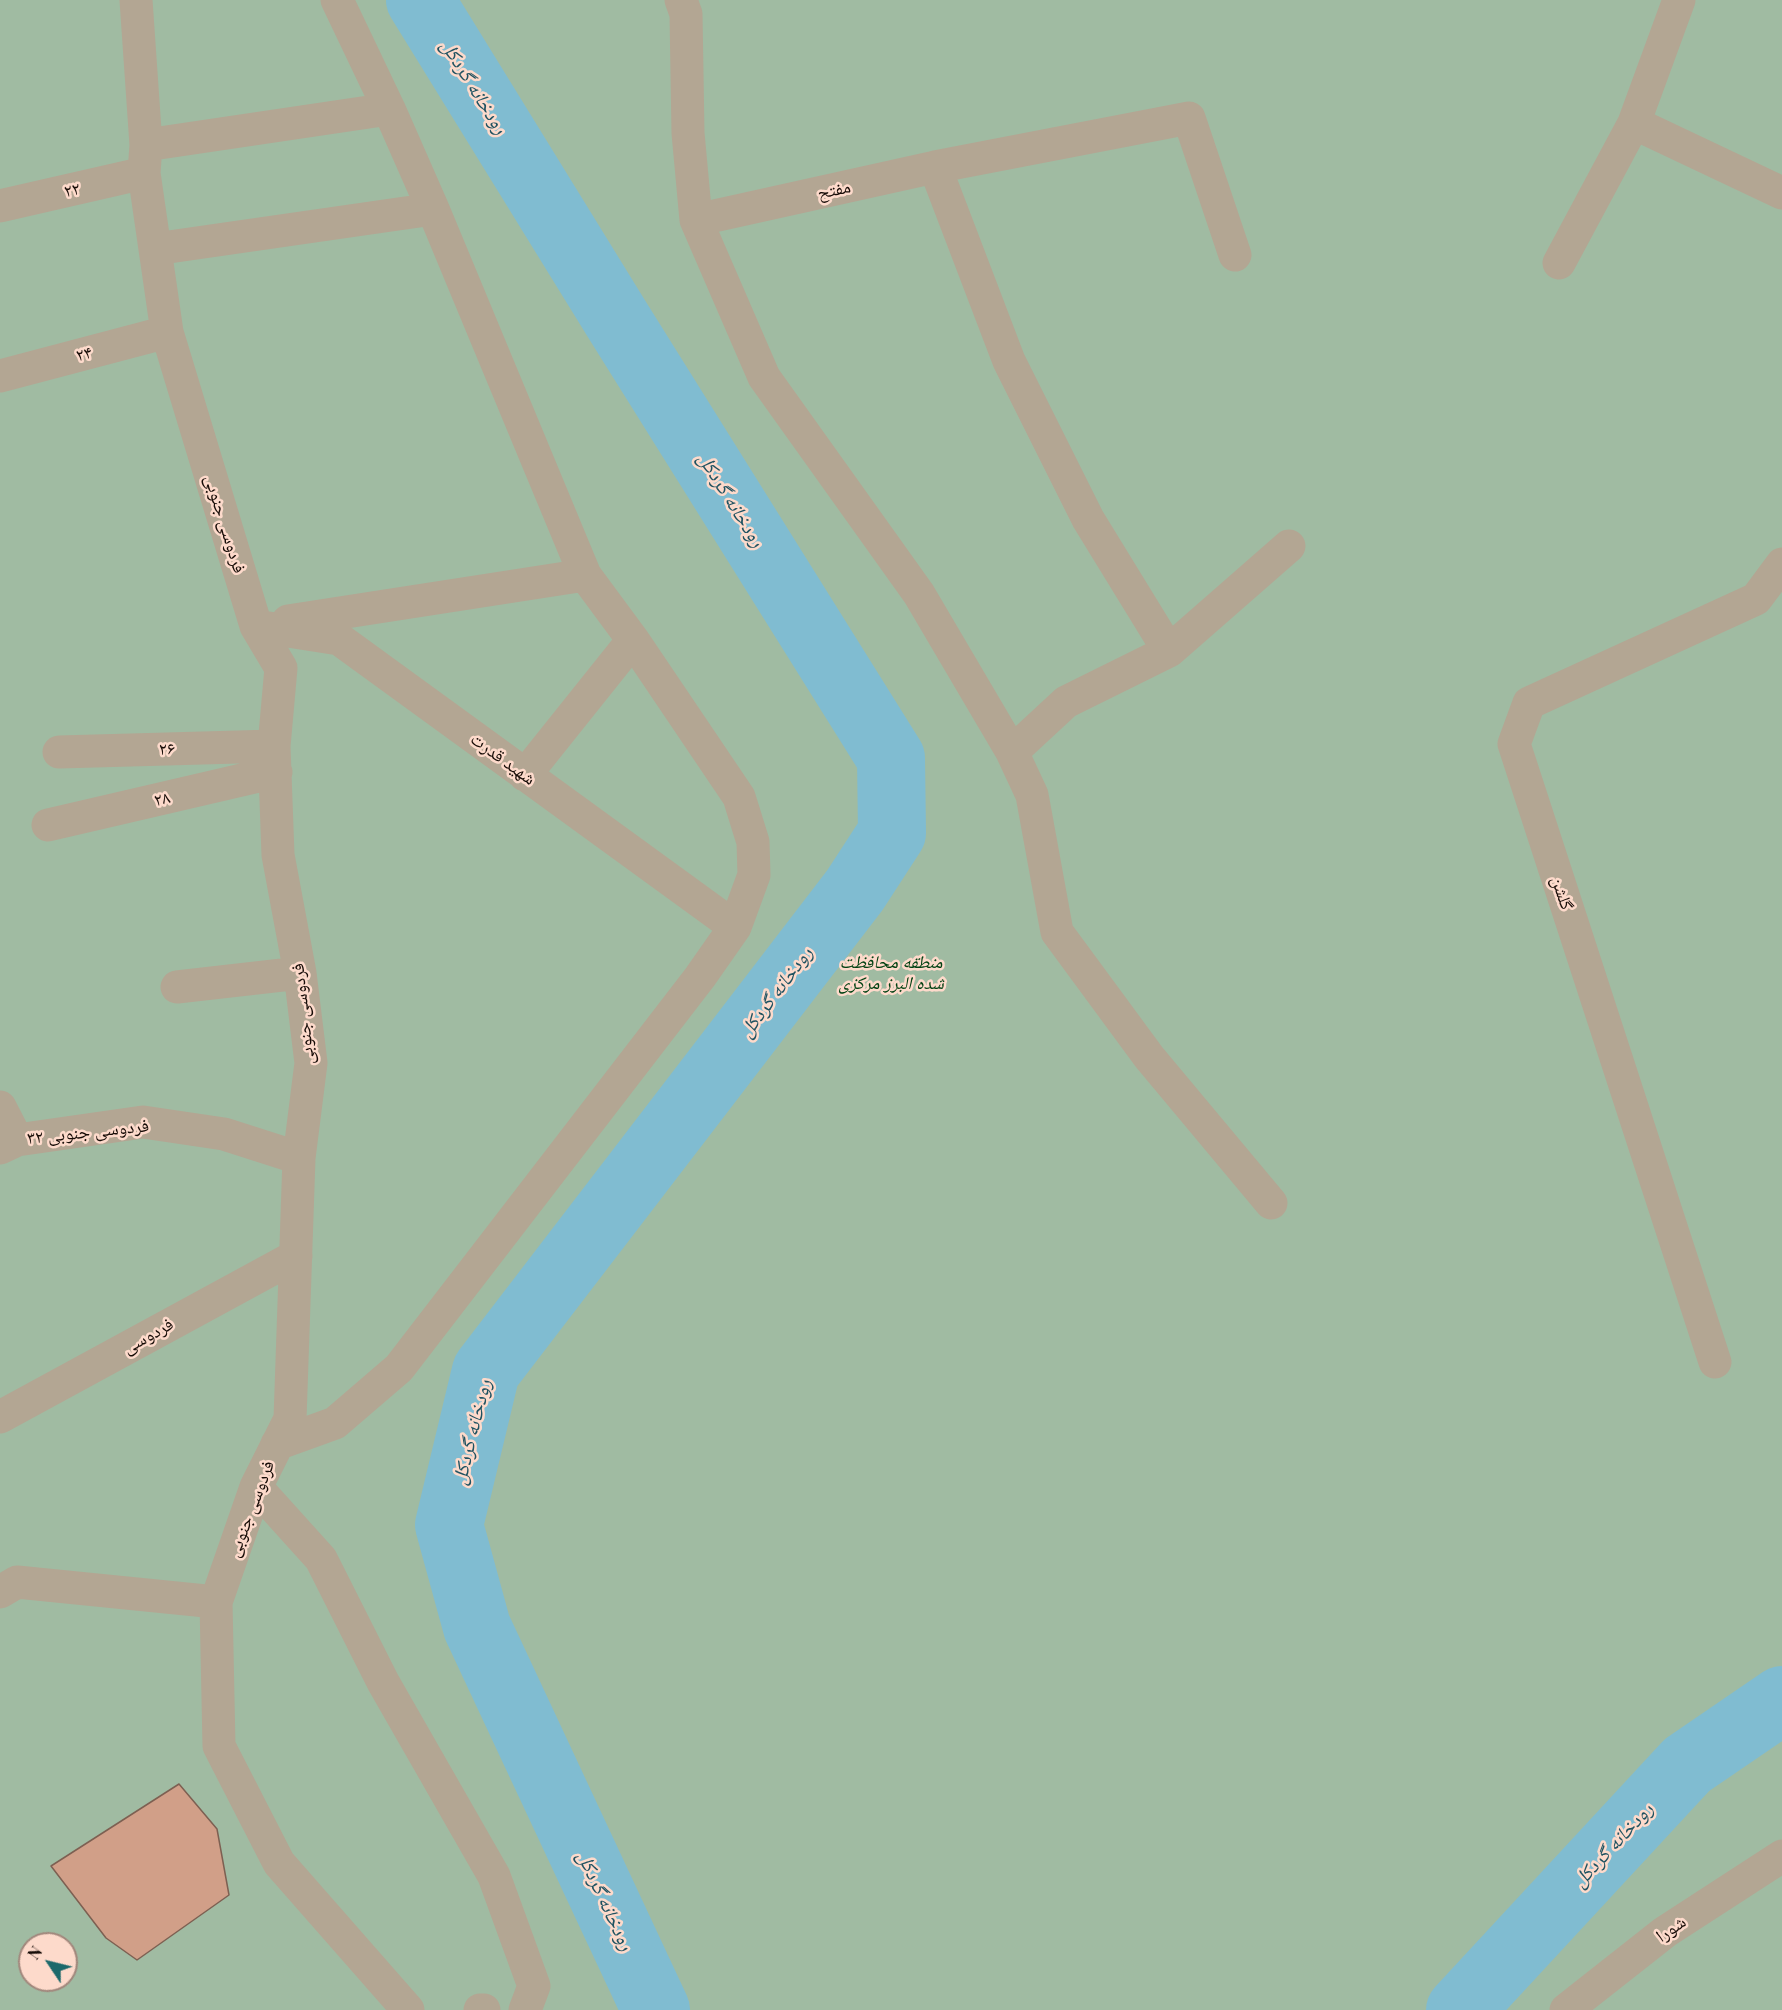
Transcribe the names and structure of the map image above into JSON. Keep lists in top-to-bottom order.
{
  "streets": {
    "street": [
      "۲۲",
      "مفتح",
      "۲۴",
      "فردوسی جنوبی",
      "۲۶",
      "شهید قدرت",
      "۲۸",
      "گلشن",
      "فردوسی جنوبی ۳۲",
      "فردوسی",
      "شورا"
    ]
  },
  "crossings": [
    ["۲۲", "فردوسی جنوبی"],
    ["۲۴", "فردوسی جنوبی"],
    ["فردوسی جنوبی", "۲۶"],
    ["فردوسی جنوبی", "شهید قدرت"],
    ["فردوسی جنوبی", "۲۸"],
    ["فردوسی جنوبی", "فردوسی جنوبی ۳۲"],
    ["فردوسی جنوبی", "فردوسی"],
    ["۲۶", "۲۸"]
  ],
  "water": ["رودخانه گردکل"],
  "parks": ["منطقه محافظت شده البرز مرکزی"],
  "north": "top left"
}
